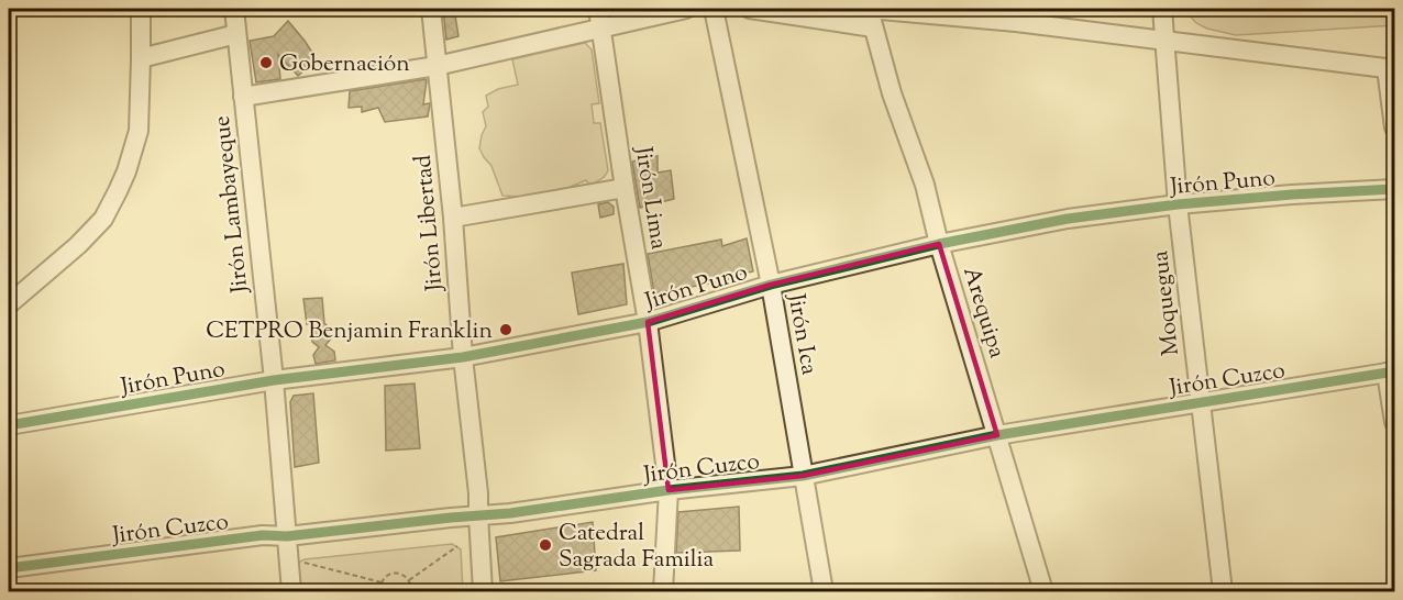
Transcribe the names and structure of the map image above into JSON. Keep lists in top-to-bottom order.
{
  "streets": {
    "street": [
      "Jirón Puno",
      "Jirón Lima",
      "Jirón Lambayeque",
      "Jirón Libertad",
      "Moquegua",
      "Arequipa",
      "Jirón Ica",
      "Jirón Cuzco"
    ]
  },
  "crossings": [
    ["Jirón Puno", "Jirón Lima"],
    ["Jirón Puno", "Jirón Lambayeque"],
    ["Jirón Puno", "Jirón Libertad"],
    ["Jirón Puno", "Moquegua"],
    ["Jirón Puno", "Arequipa"],
    ["Jirón Puno", "Jirón Ica"],
    ["Jirón Lima", "Jirón Cuzco"],
    ["Jirón Lambayeque", "Jirón Cuzco"],
    ["Jirón Libertad", "Jirón Cuzco"],
    ["Moquegua", "Jirón Cuzco"],
    ["Arequipa", "Jirón Cuzco"],
    ["Jirón Ica", "Jirón Cuzco"]
  ],
  "places": ["Gobernación", "CETPRO Benjamin Franklin", "Catedral Sagrada Familia"]
}
